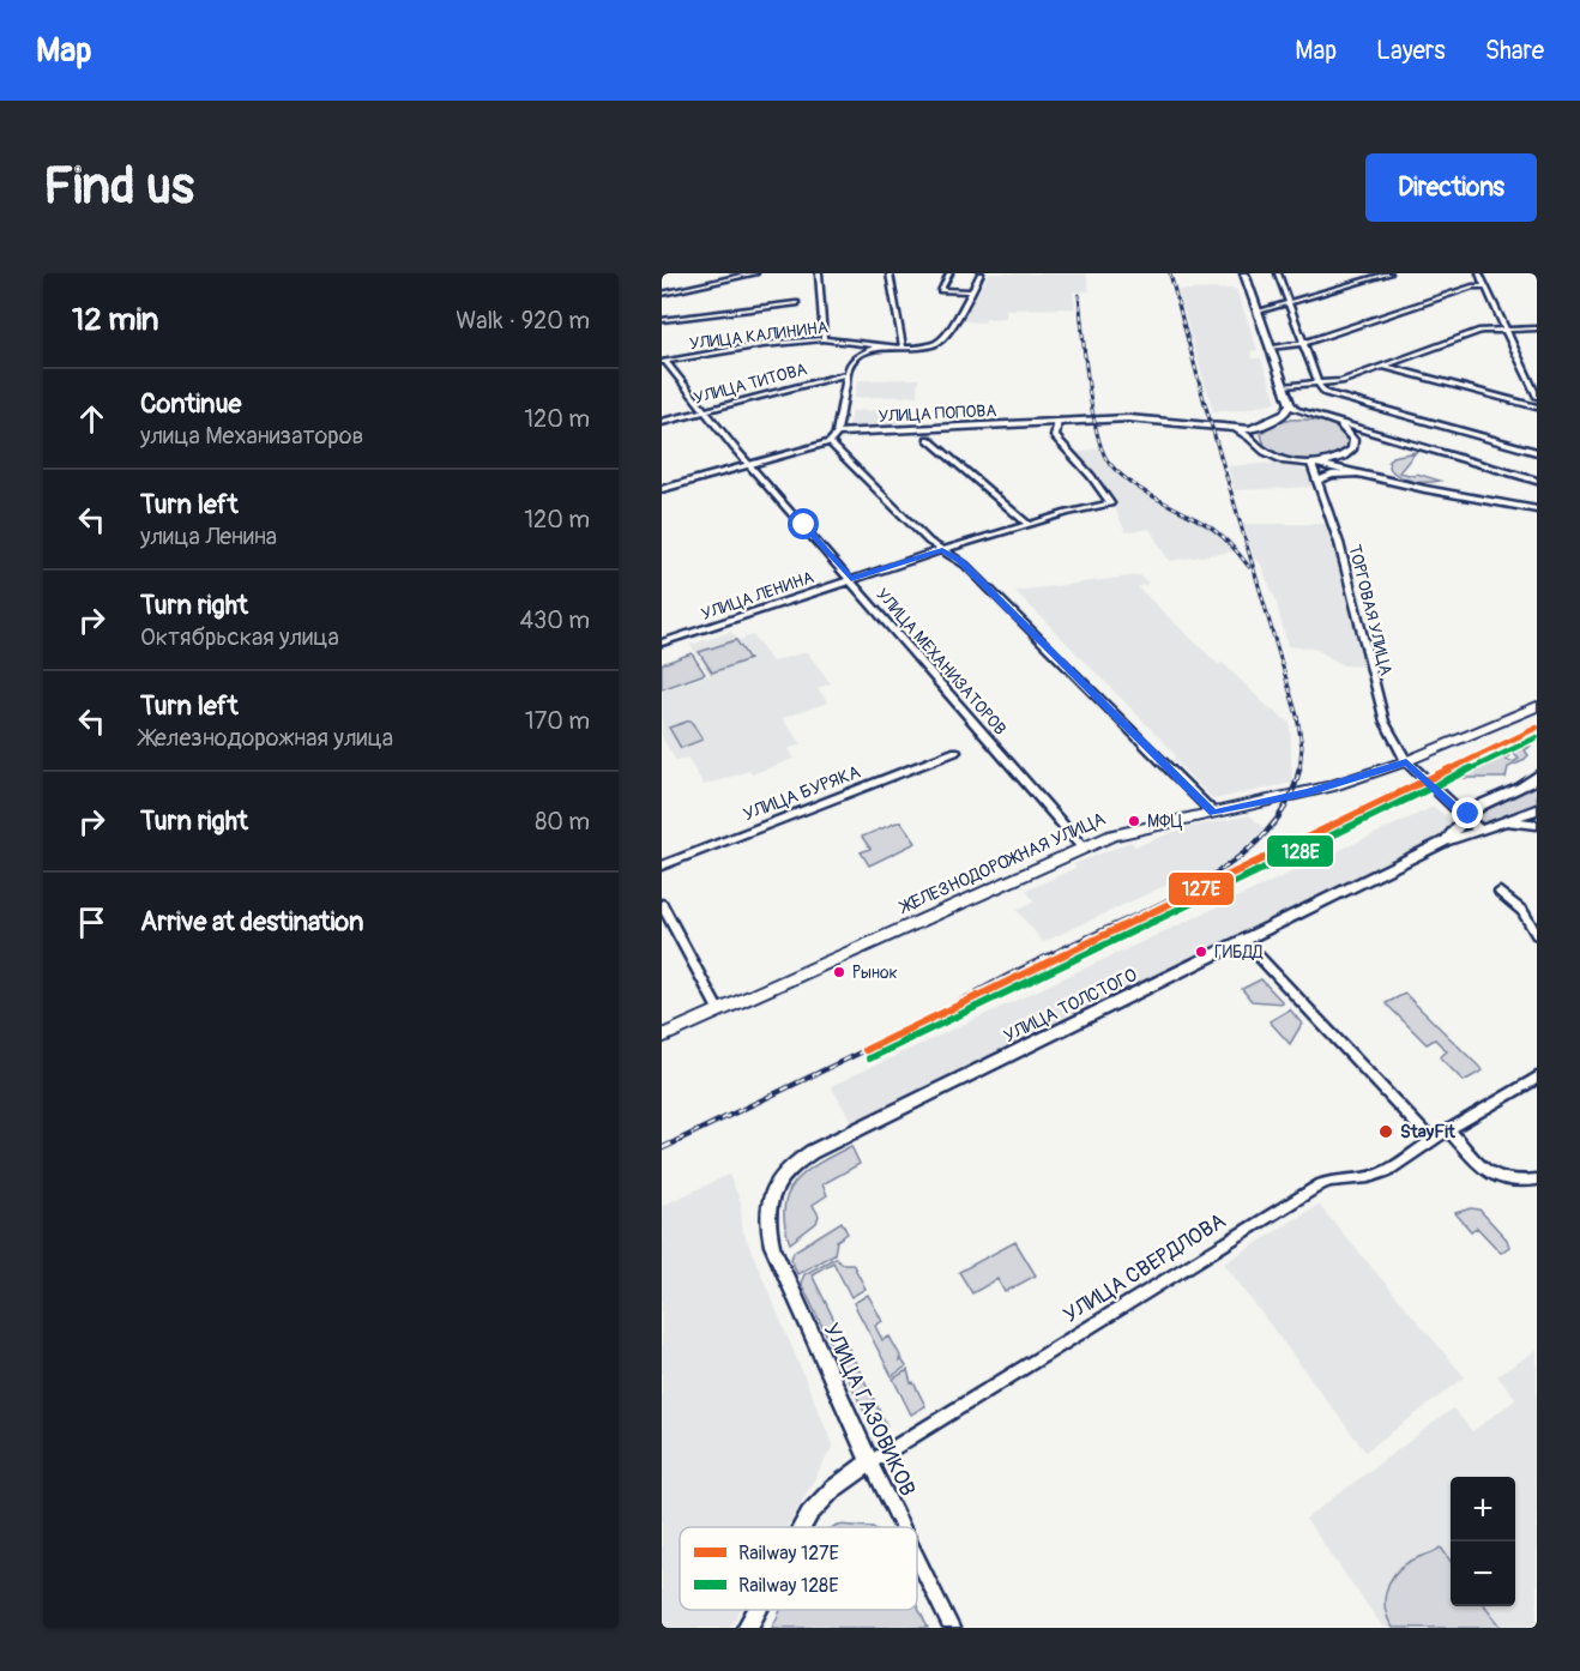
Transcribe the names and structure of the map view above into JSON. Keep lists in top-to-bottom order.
{
  "streets": {
    "main road": ["ЖЕЛЕЗНОДОРОЖНАЯ УЛИЦА"],
    "street": [
      "УЛИЦА КАЛИНИНА",
      "УЛИЦА ТИТОВА",
      "УЛИЦА ПОПОВА",
      "УЛИЦА ЛЕНИНА",
      "ТОРГОВАЯ УЛИЦА",
      "УЛИЦА МЕХАНИЗАТОРОВ",
      "УЛИЦА БУРЯКА",
      "УЛИЦА ТОЛСТОГО",
      "УЛИЦА СВЕРДЛОВА",
      "УЛИЦА ГАЗОВИКОВ"
    ]
  },
  "crossings": [
    ["УЛИЦА КАЛИНИНА", "УЛИЦА МЕХАНИЗАТОРОВ"],
    ["УЛИЦА ТИТОВА", "УЛИЦА МЕХАНИЗАТОРОВ"],
    ["УЛИЦА ПОПОВА", "УЛИЦА ЛЕНИНА"],
    ["УЛИЦА ЛЕНИНА", "УЛИЦА МЕХАНИЗАТОРОВ"],
    ["ТОРГОВАЯ УЛИЦА", "ЖЕЛЕЗНОДОРОЖНАЯ УЛИЦА"],
    ["УЛИЦА МЕХАНИЗАТОРОВ", "ЖЕЛЕЗНОДОРОЖНАЯ УЛИЦА"],
    ["УЛИЦА ТОЛСТОГО", "УЛИЦА ГАЗОВИКОВ"],
    ["УЛИЦА СВЕРДЛОВА", "УЛИЦА ГАЗОВИКОВ"]
  ],
  "places": [
    "МФЦ",
    "ГИБДД",
    "Рынок",
    "StayFit"
  ],
  "lines": ["rail line 127Е", "rail line 128Е"],
  "legend": ["Railway 127Е", "Railway 128Е"],
  "page": {
    "header": "Map",
    "nav": ["Map", "Layers", "Share"],
    "buttons": "Directions",
    "title": "Find us",
    "heading": ["12 min", "Walk · 920 m"],
    "list": [
      ["Continue", "улица Механизаторов", "120 m"],
      ["Turn left", "улица Ленина", "120 m"],
      ["Turn right", "Октябрьская улица", "430 m"],
      ["Turn left", "Железнодорожная улица", "170 m"],
      ["Turn right", "80 m"],
      "Arrive at destination"
    ],
    "map_buttons": ["+", "−"]
  }
}
